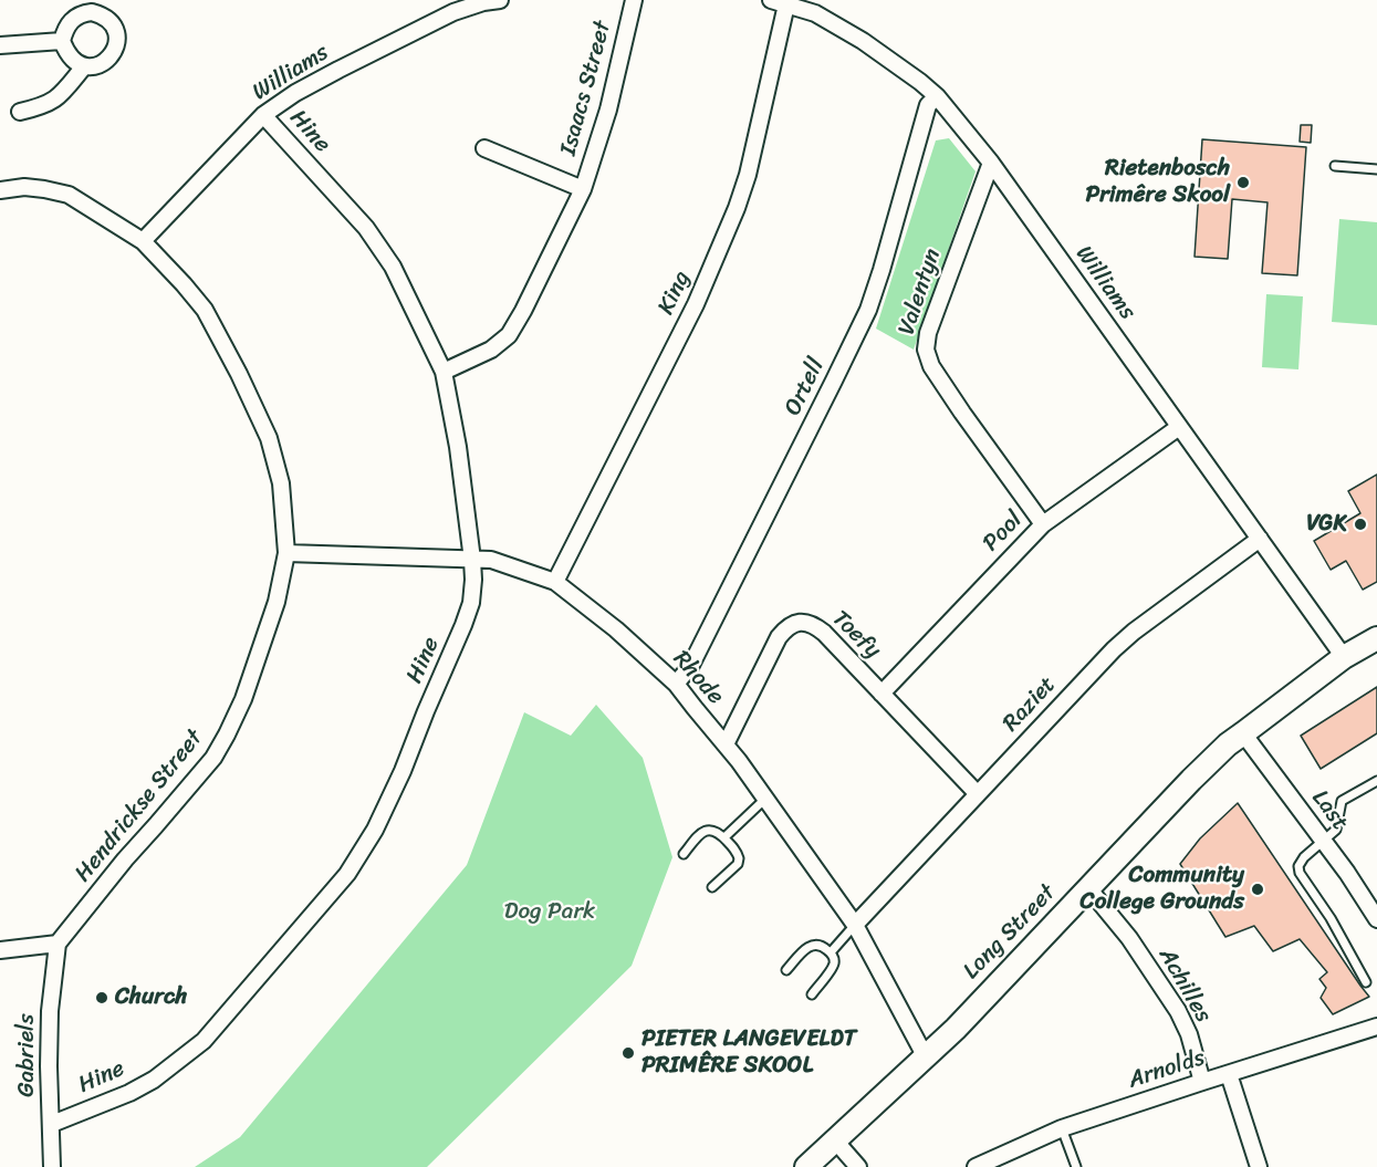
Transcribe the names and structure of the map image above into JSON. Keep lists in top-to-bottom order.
{
  "streets": {
    "street": [
      "Williams",
      "Isaacs Street",
      "Hine",
      "Valentyn",
      "King",
      "Ortell",
      "Pool",
      "Toefy",
      "Rhode",
      "Raziet",
      "Hendrickse Street",
      "Last",
      "Long Street",
      "Achilles",
      "Gabriels",
      "Arnolds"
    ]
  },
  "crossings": [
    ["Williams", "Hine"],
    ["Williams", "Valentyn"],
    ["Williams", "King"],
    ["Williams", "Ortell"],
    ["Williams", "Pool"],
    ["Williams", "Raziet"],
    ["Williams", "Hendrickse Street"],
    ["Williams", "Long Street"],
    ["Isaacs Street", "Hine"],
    ["Hine", "Rhode"],
    ["Hine", "Gabriels"],
    ["Valentyn", "Pool"],
    ["King", "Rhode"],
    ["Ortell", "Rhode"],
    ["Pool", "Toefy"],
    ["Toefy", "Rhode"],
    ["Toefy", "Raziet"],
    ["Rhode", "Raziet"],
    ["Rhode", "Hendrickse Street"],
    ["Rhode", "Long Street"],
    ["Hendrickse Street", "Gabriels"],
    ["Last", "Long Street"],
    ["Long Street", "Achilles"],
    ["Achilles", "Arnolds"]
  ],
  "parks": ["Dog Park"],
  "places": [
    "Rietenbosch Primêre Skool",
    "VGK",
    "Community College Grounds",
    "Church",
    "PIETER LANGEVELDT PRIMÊRE SKOOL"
  ]
}
